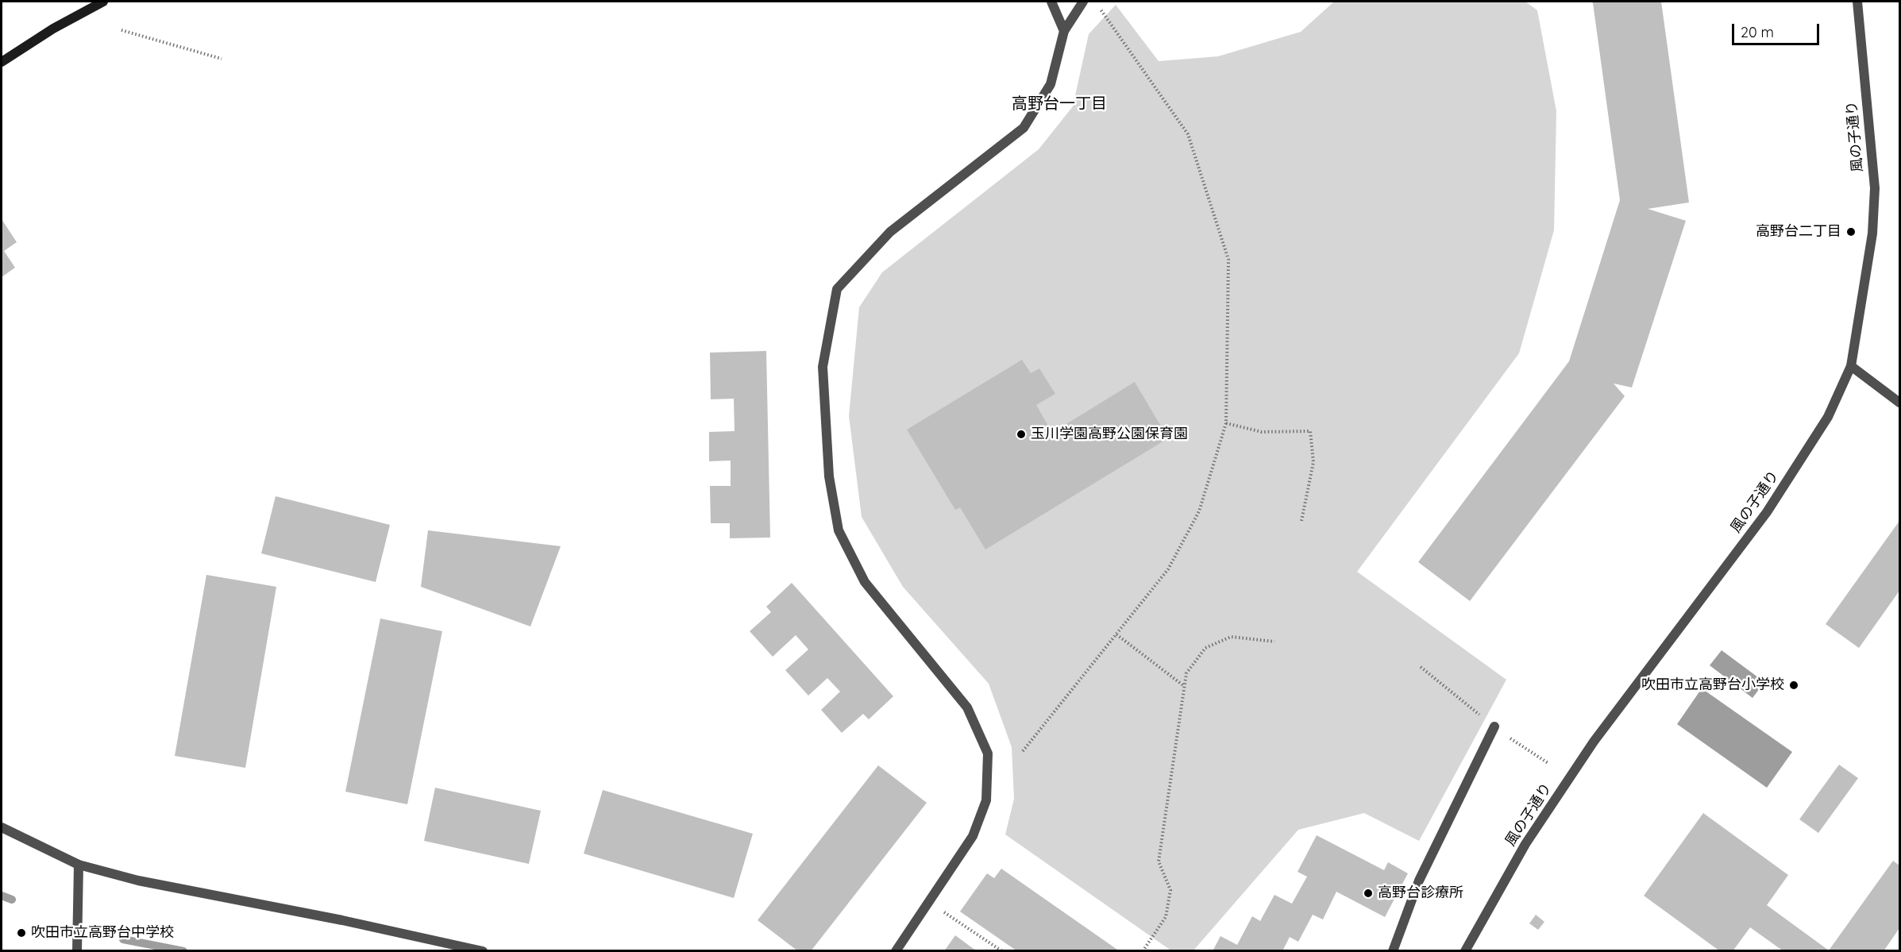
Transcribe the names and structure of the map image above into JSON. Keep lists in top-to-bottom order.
{
  "streets": {
    "street": ["風の子通り"]
  },
  "districts": ["高野台一丁目"],
  "places": [
    "高野台二丁目",
    "玉川学園高野公園保育園",
    "吹田市立高野台小学校",
    "高野台診療所",
    "吹田市立高野台中学校"
  ],
  "scale_bar": "20 m"
}
